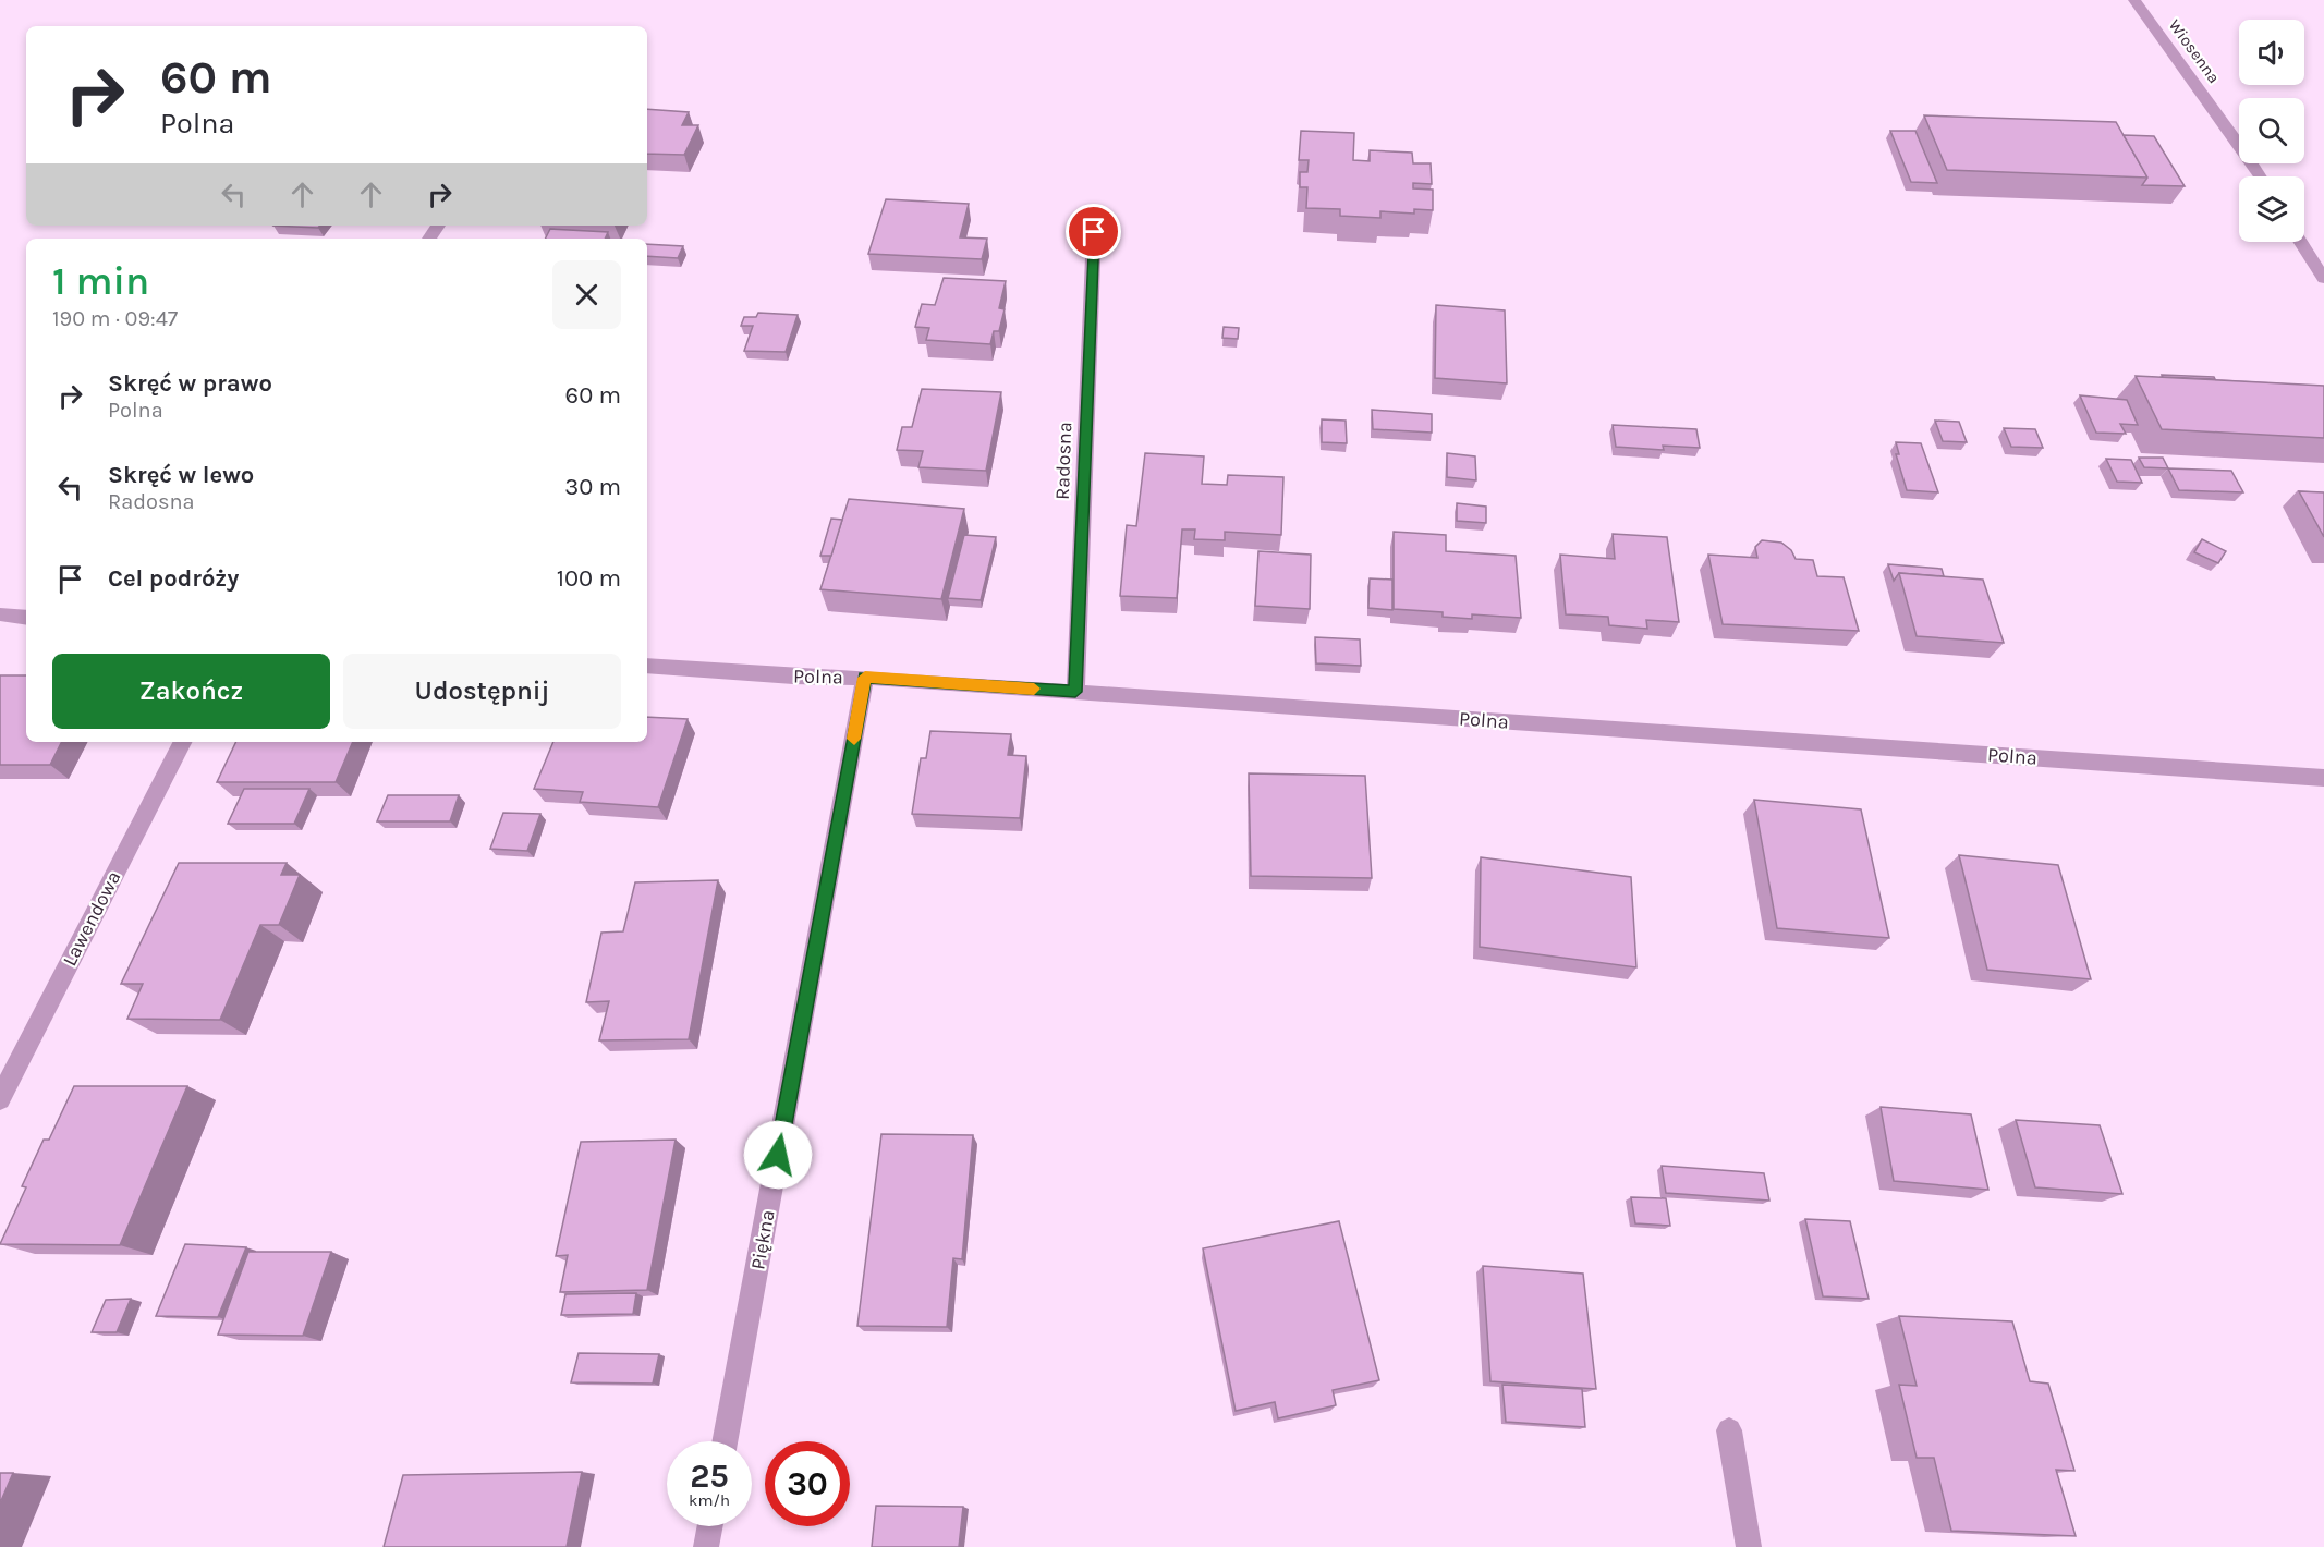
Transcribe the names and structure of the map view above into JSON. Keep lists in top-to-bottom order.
{
  "streets": {
    "street": [
      "Wiosenna",
      "Radosna",
      "Polna",
      "Lawendowa",
      "Piękna"
    ]
  },
  "crossings": [
    ["Radosna", "Polna"],
    ["Polna", "Piękna"]
  ],
  "page": {
    "turn": ["60 m", "Polna"],
    "heading": ["1 min", "190 m · 09:47"],
    "list": [
      {
        "name": "Skręć w prawo",
        "note": "Polna",
        "value": "60 m"
      },
      {
        "name": "Skręć w lewo",
        "note": "Radosna",
        "value": "30 m"
      },
      {
        "name": "Cel podróży",
        "value": "100 m"
      }
    ],
    "buttons": ["Zakończ", "Udostępnij"],
    "speed": "25 km/h",
    "limit": "30"
  }
}
